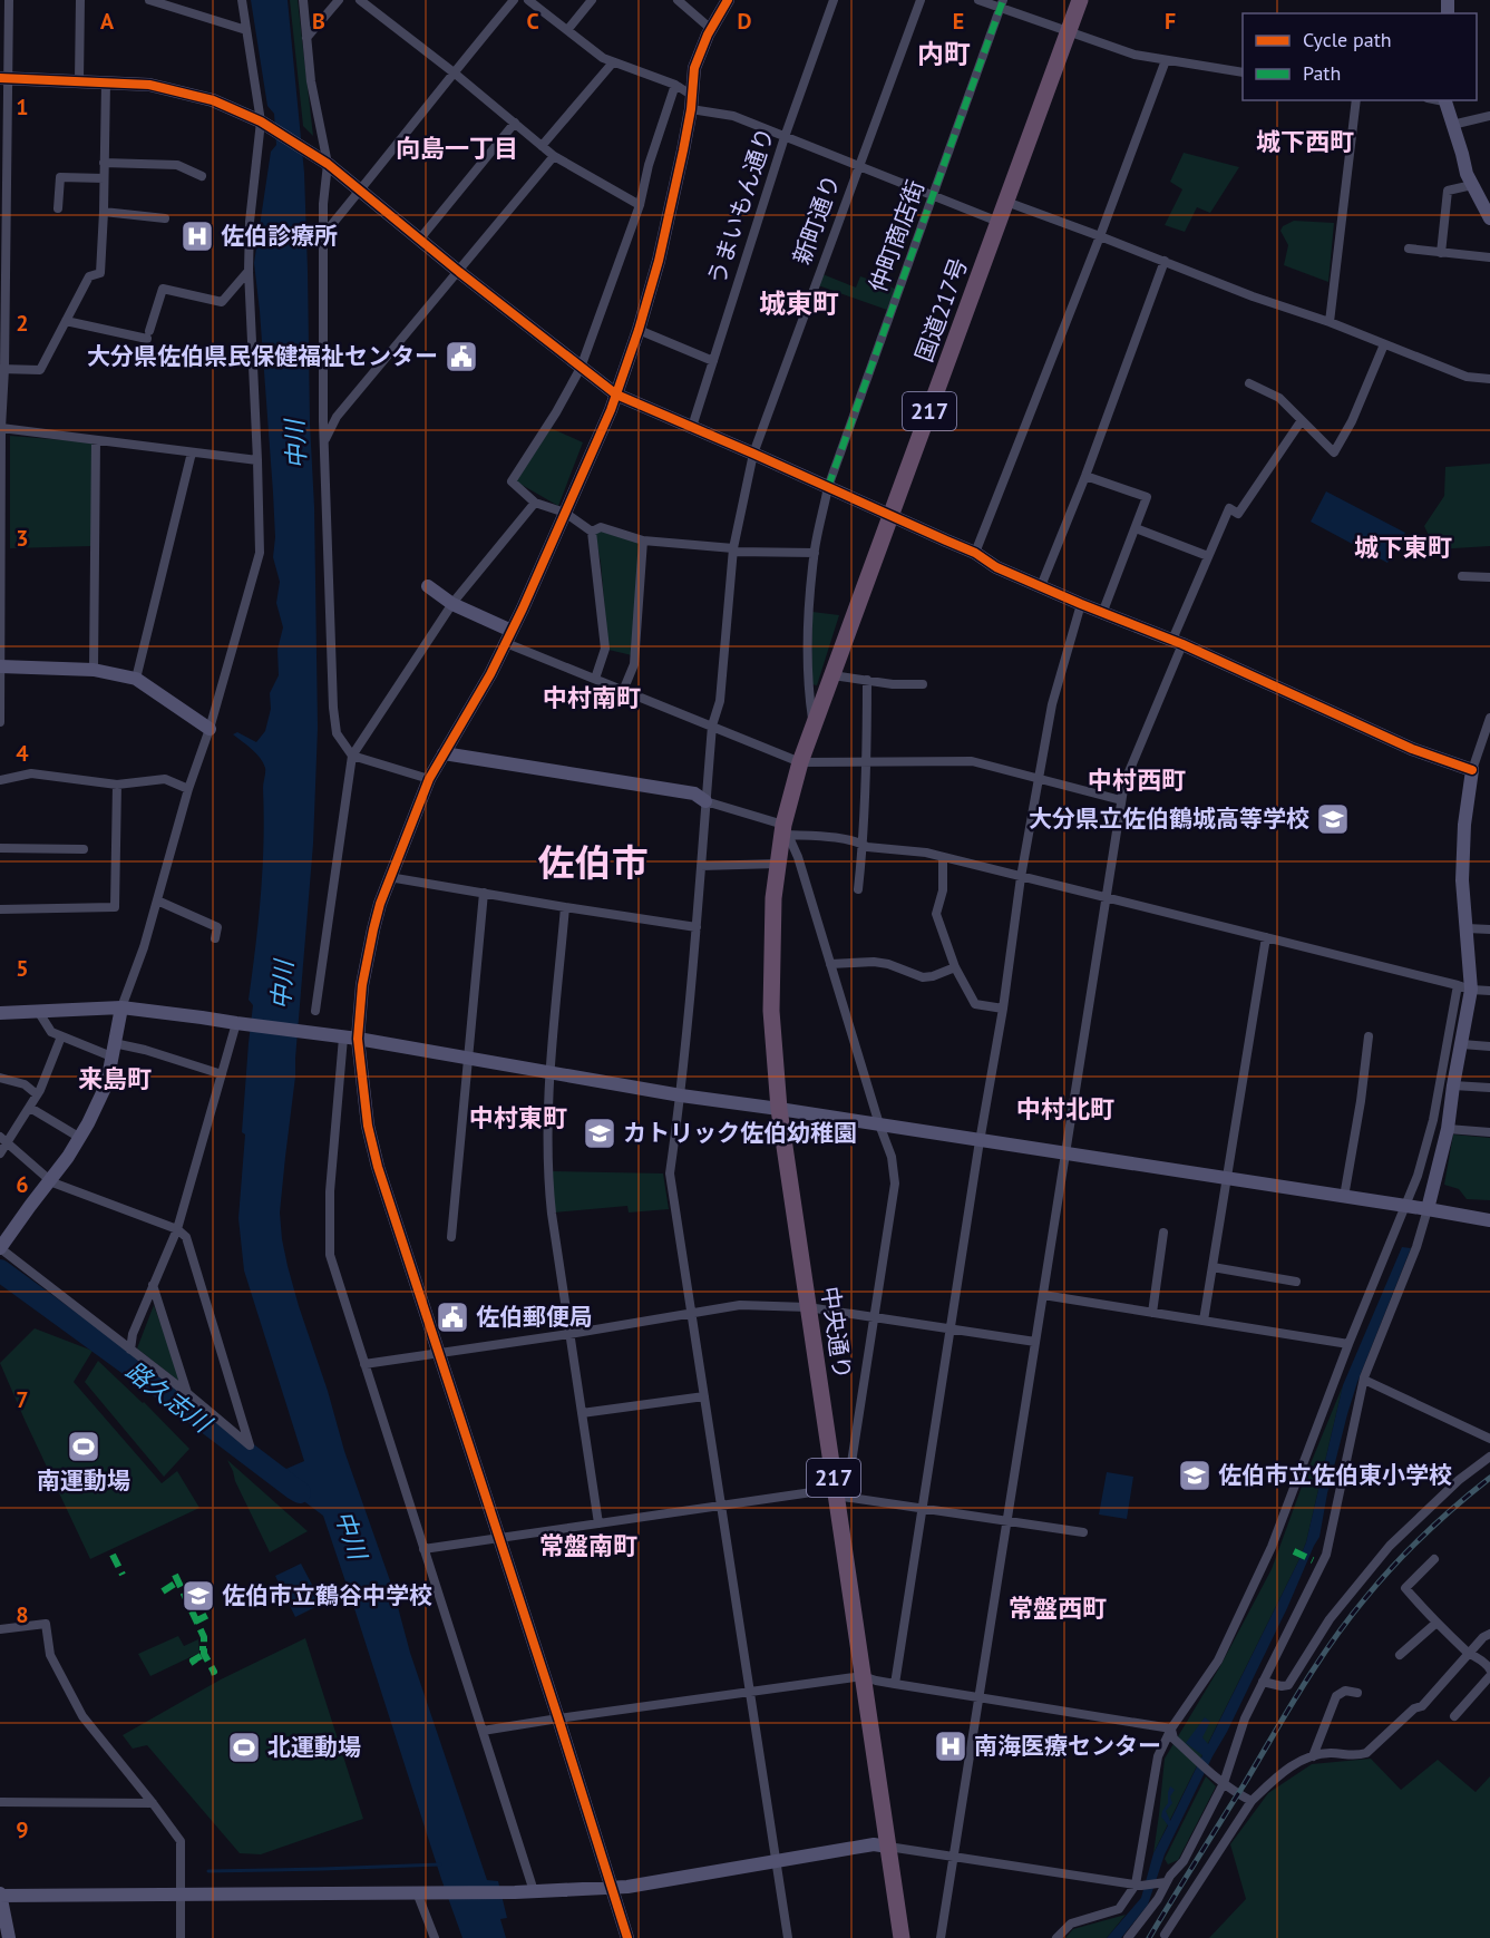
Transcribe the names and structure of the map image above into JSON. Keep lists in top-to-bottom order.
{
  "streets": {
    "highway": ["国道217号", "217", "中央通り"],
    "street": ["うまいもん通り", "新町通り", "仲町商店街"]
  },
  "crossings": [
    ["仲町商店街", "国道217号"],
    ["国道217号", "中央通り"],
    ["217", "中央通り"]
  ],
  "districts": [
    "内町",
    "城下西町",
    "向島一丁目",
    "城東町",
    "城下東町",
    "中村南町",
    "中村西町",
    "佐伯市",
    "来島町",
    "中村北町",
    "中村東町",
    "常盤南町",
    "常盤西町"
  ],
  "water": ["中川", "路久志川"],
  "places": {
    "hospital": ["佐伯診療所", "南海医療センター"],
    "public building": ["大分県佐伯県民保健福祉センター", "佐伯郵便局"],
    "school or university": [
      "大分県立佐伯鶴城高等学校",
      "カトリック佐伯幼稚園",
      "佐伯市立佐伯東小学校",
      "佐伯市立鶴谷中学校"
    ],
    "sports": ["南運動場", "北運動場"]
  },
  "legend": ["Cycle path", "Path"],
  "grid": {
    "columns": [
      "A",
      "B",
      "C",
      "D",
      "E",
      "F"
    ],
    "rows": [
      "1",
      "2",
      "3",
      "4",
      "5",
      "6",
      "7",
      "8",
      "9"
    ]
  }
}
